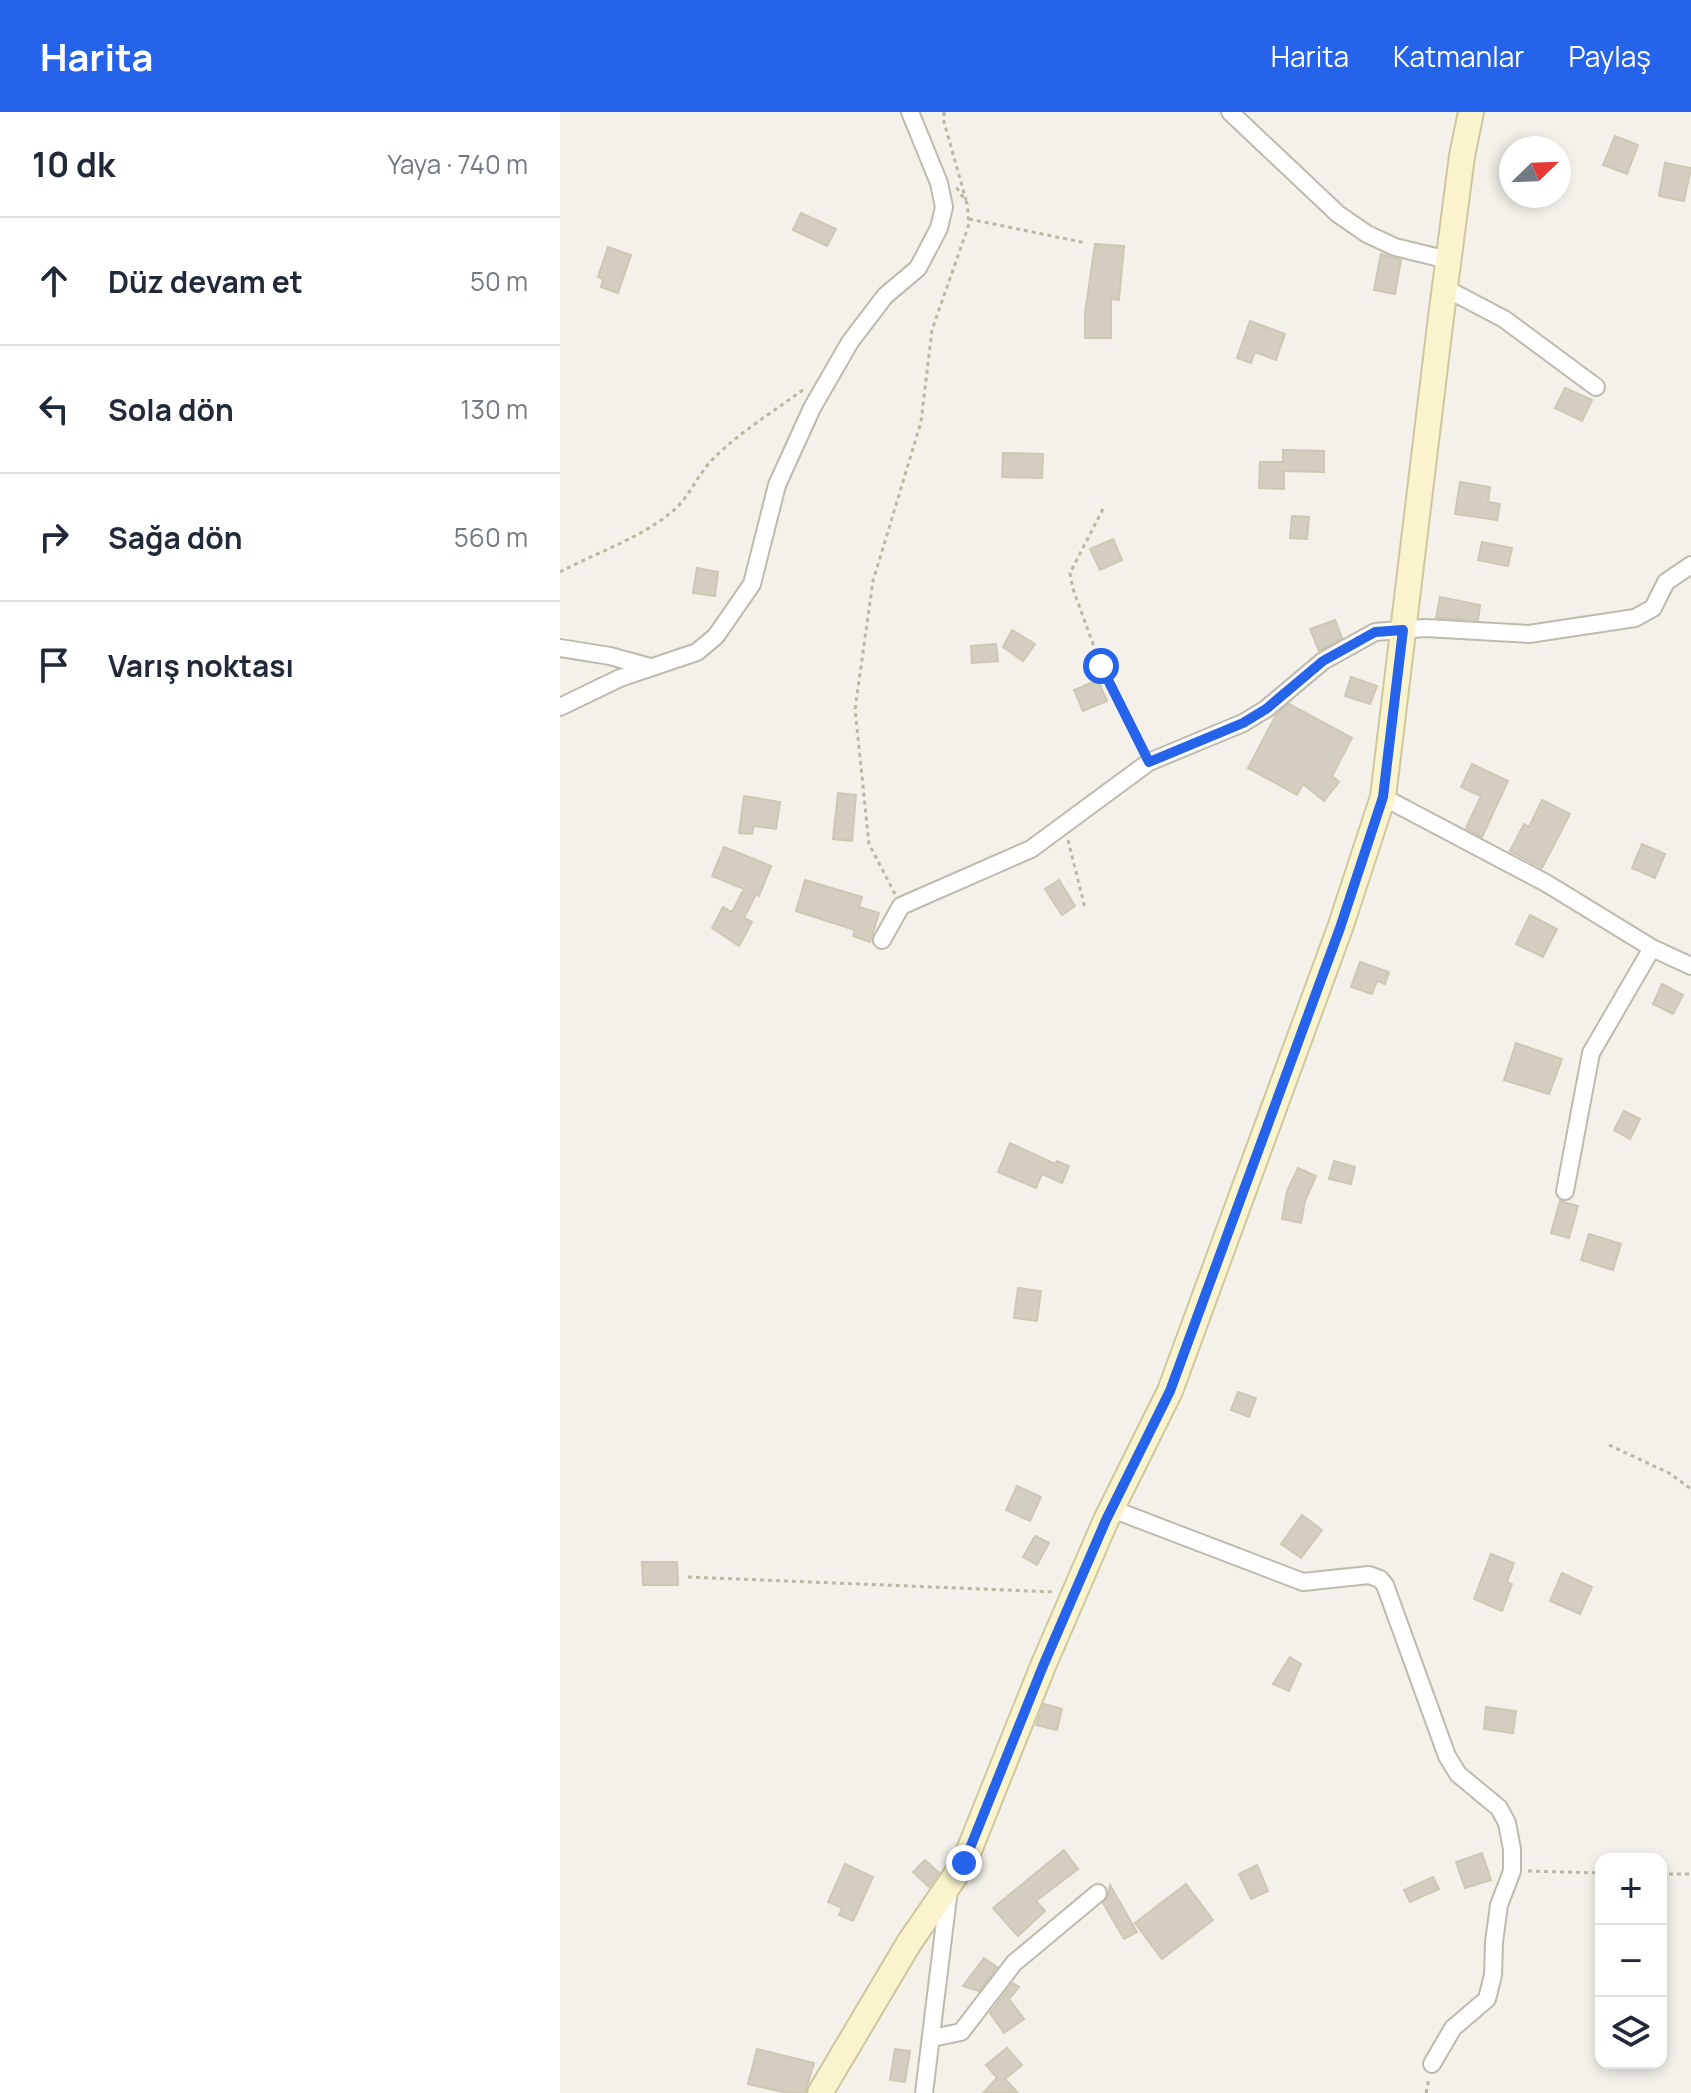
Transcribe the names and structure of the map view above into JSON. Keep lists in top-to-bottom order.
{
  "north": "top right",
  "page": {
    "header": "Harita",
    "nav": ["Harita", "Katmanlar", "Paylaş"],
    "heading": ["10 dk", "Yaya · 740 m"],
    "list": [
      ["Düz devam et", "50 m"],
      ["Sola dön", "130 m"],
      ["Sağa dön", "560 m"],
      "Varış noktası"
    ],
    "map_buttons": ["+", "−"]
  }
}
